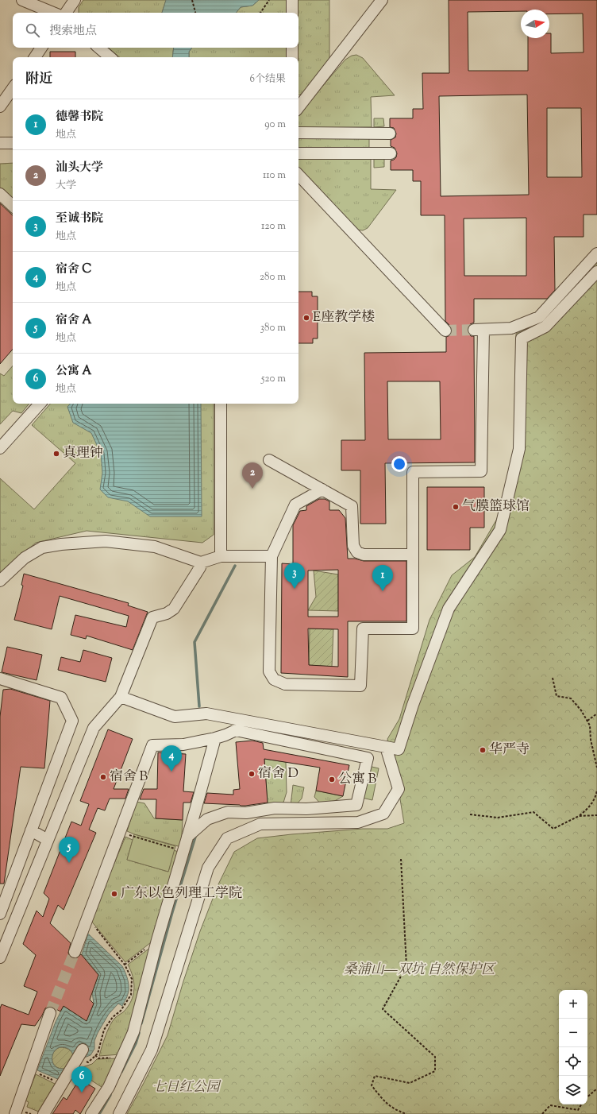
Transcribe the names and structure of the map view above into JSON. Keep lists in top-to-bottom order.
{
  "parks": ["桑浦山—双坑 自然保护区", "七日红公园"],
  "places": [
    "E座教学楼",
    "真理钟",
    "气膜篮球馆",
    "华严寺",
    "宿舍 D",
    "宿舍 B",
    "公寓 B",
    "广东以色列理工学院"
  ],
  "north": "right",
  "page": {
    "search": "搜索地点",
    "heading": ["附近", "6个结果"],
    "list": [
      {
        "mark": "1",
        "name": "德馨书院",
        "note": "地点",
        "value": "90 m"
      },
      {
        "mark": "2",
        "name": "汕头大学",
        "note": "大学",
        "value": "110 m"
      },
      {
        "mark": "3",
        "name": "至诚书院",
        "note": "地点",
        "value": "120 m"
      },
      {
        "mark": "4",
        "name": "宿舍 C",
        "note": "地点",
        "value": "280 m"
      },
      {
        "mark": "5",
        "name": "宿舍 A",
        "note": "地点",
        "value": "380 m"
      },
      {
        "mark": "6",
        "name": "公寓 A",
        "note": "地点",
        "value": "520 m"
      }
    ],
    "pins": [
      "2",
      "3",
      "1",
      "4",
      "5",
      "6"
    ],
    "map_buttons": ["+", "−"]
  }
}
